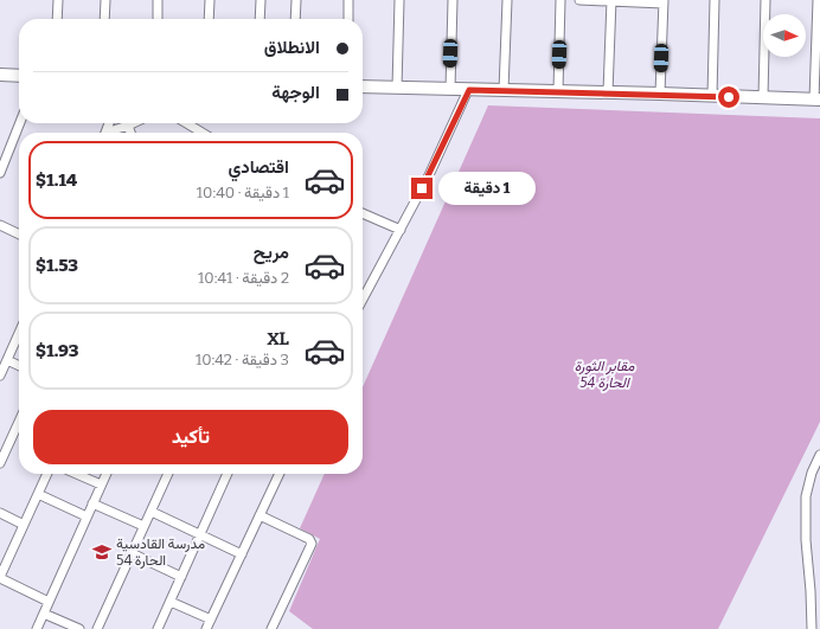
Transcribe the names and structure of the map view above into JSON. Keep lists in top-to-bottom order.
{
  "parks": ["مقابر الثورة الحارة 54"],
  "places": {
    "school or university": ["مدرسة القادسية الحارة 54"]
  },
  "north": "right",
  "page": {
    "banner": ["الانطلاق", "الوجهة"],
    "list": [
      {
        "name": "اقتصادي",
        "note": "1 دقيقة · 10:40",
        "value": "$1.14"
      },
      {
        "name": "مريح",
        "note": "2 دقيقة · 10:41",
        "value": "$1.53"
      },
      {
        "name": "XL",
        "note": "3 دقيقة · 10:42",
        "value": "$1.93"
      }
    ],
    "bubble": "1 دقيقة",
    "buttons": "تأكيد"
  }
}
